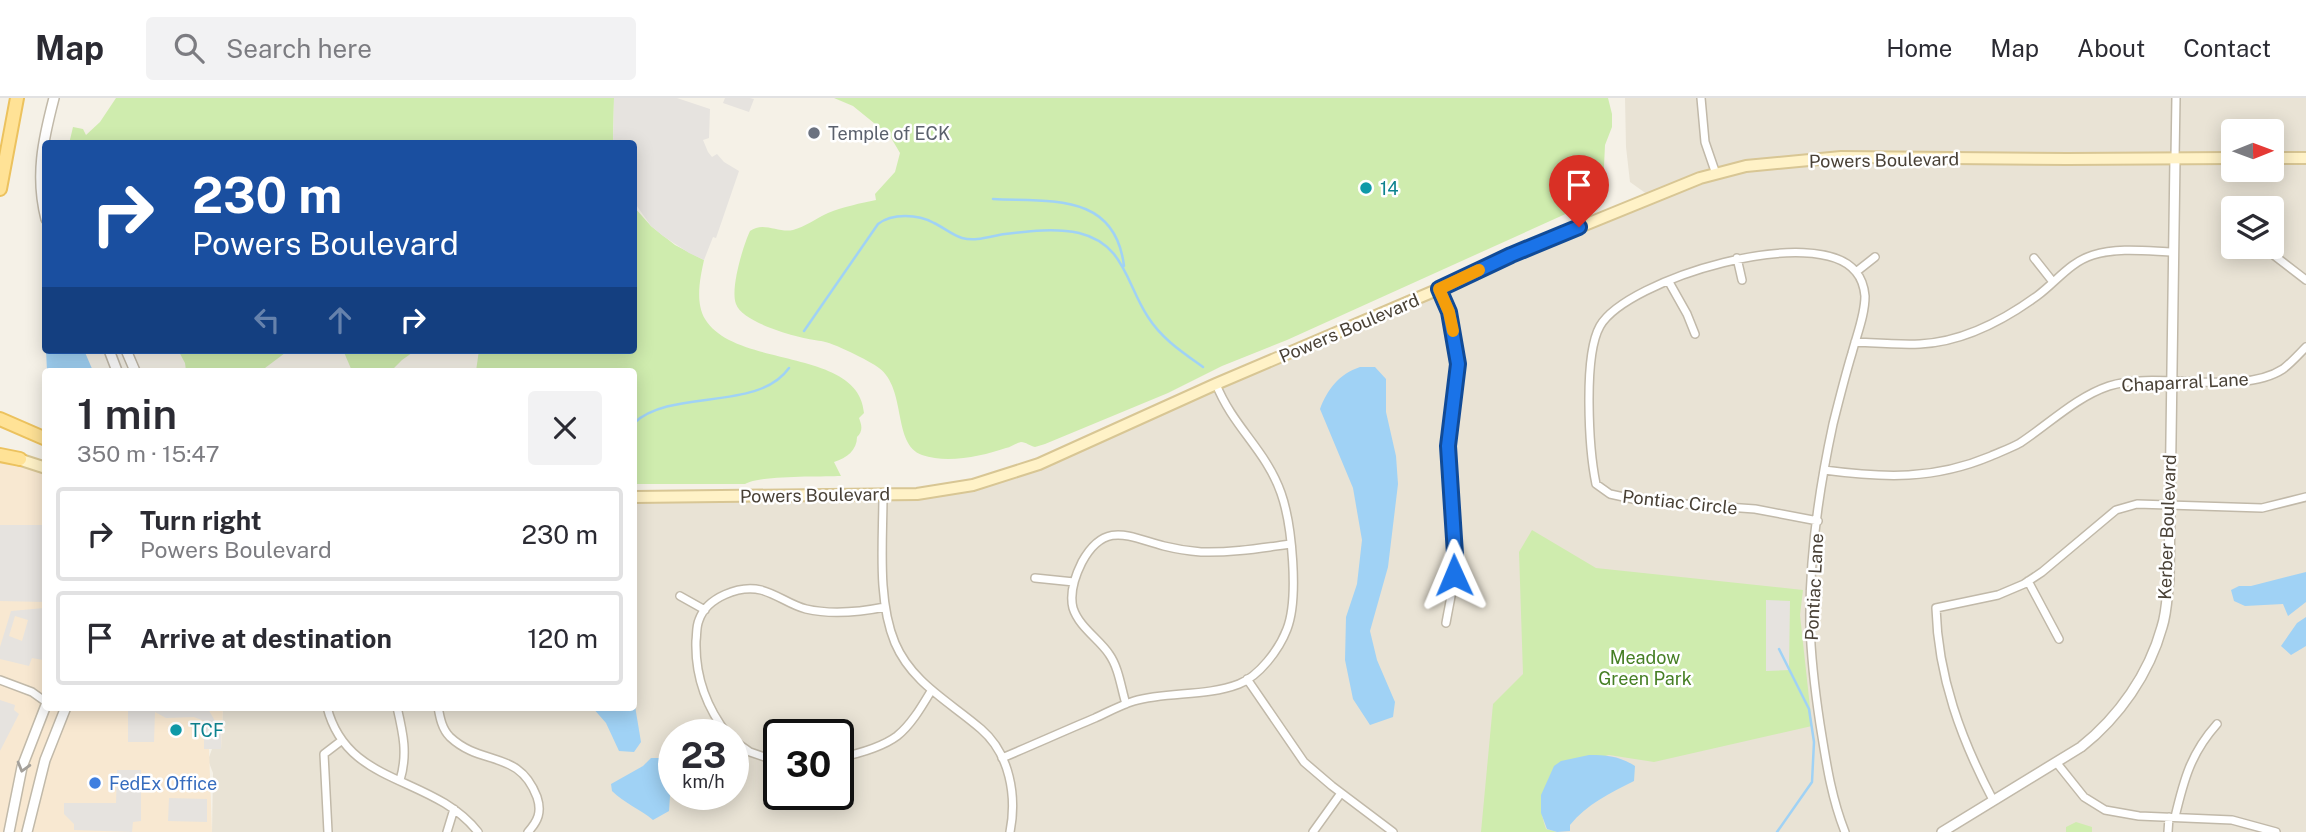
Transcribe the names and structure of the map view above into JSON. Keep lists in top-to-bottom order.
{
  "streets": {
    "main road": ["Powers Boulevard"],
    "street": [
      "Chaparral Lane",
      "Pontiac Circle",
      "Kerber Boulevard",
      "Pontiac Lane"
    ]
  },
  "crossings": [
    ["Powers Boulevard", "Kerber Boulevard"],
    ["Chaparral Lane", "Kerber Boulevard"],
    ["Chaparral Lane", "Pontiac Lane"],
    ["Pontiac Circle", "Pontiac Lane"]
  ],
  "parks": ["Meadow Green Park"],
  "places": [
    "Temple of ECK",
    "14",
    "TCF",
    "FedEx Office"
  ],
  "north": "right",
  "page": {
    "header": "Map",
    "search": "Search here",
    "nav": [
      "Home",
      "Map",
      "About",
      "Contact"
    ],
    "turn": ["230 m", "Powers Boulevard"],
    "heading": ["1 min", "350 m · 15:47"],
    "list": [
      {
        "name": "Turn right",
        "note": "Powers Boulevard",
        "value": "230 m"
      },
      {
        "name": "Arrive at destination",
        "value": "120 m"
      }
    ],
    "speed": "23 km/h",
    "limit": "30"
  }
}
